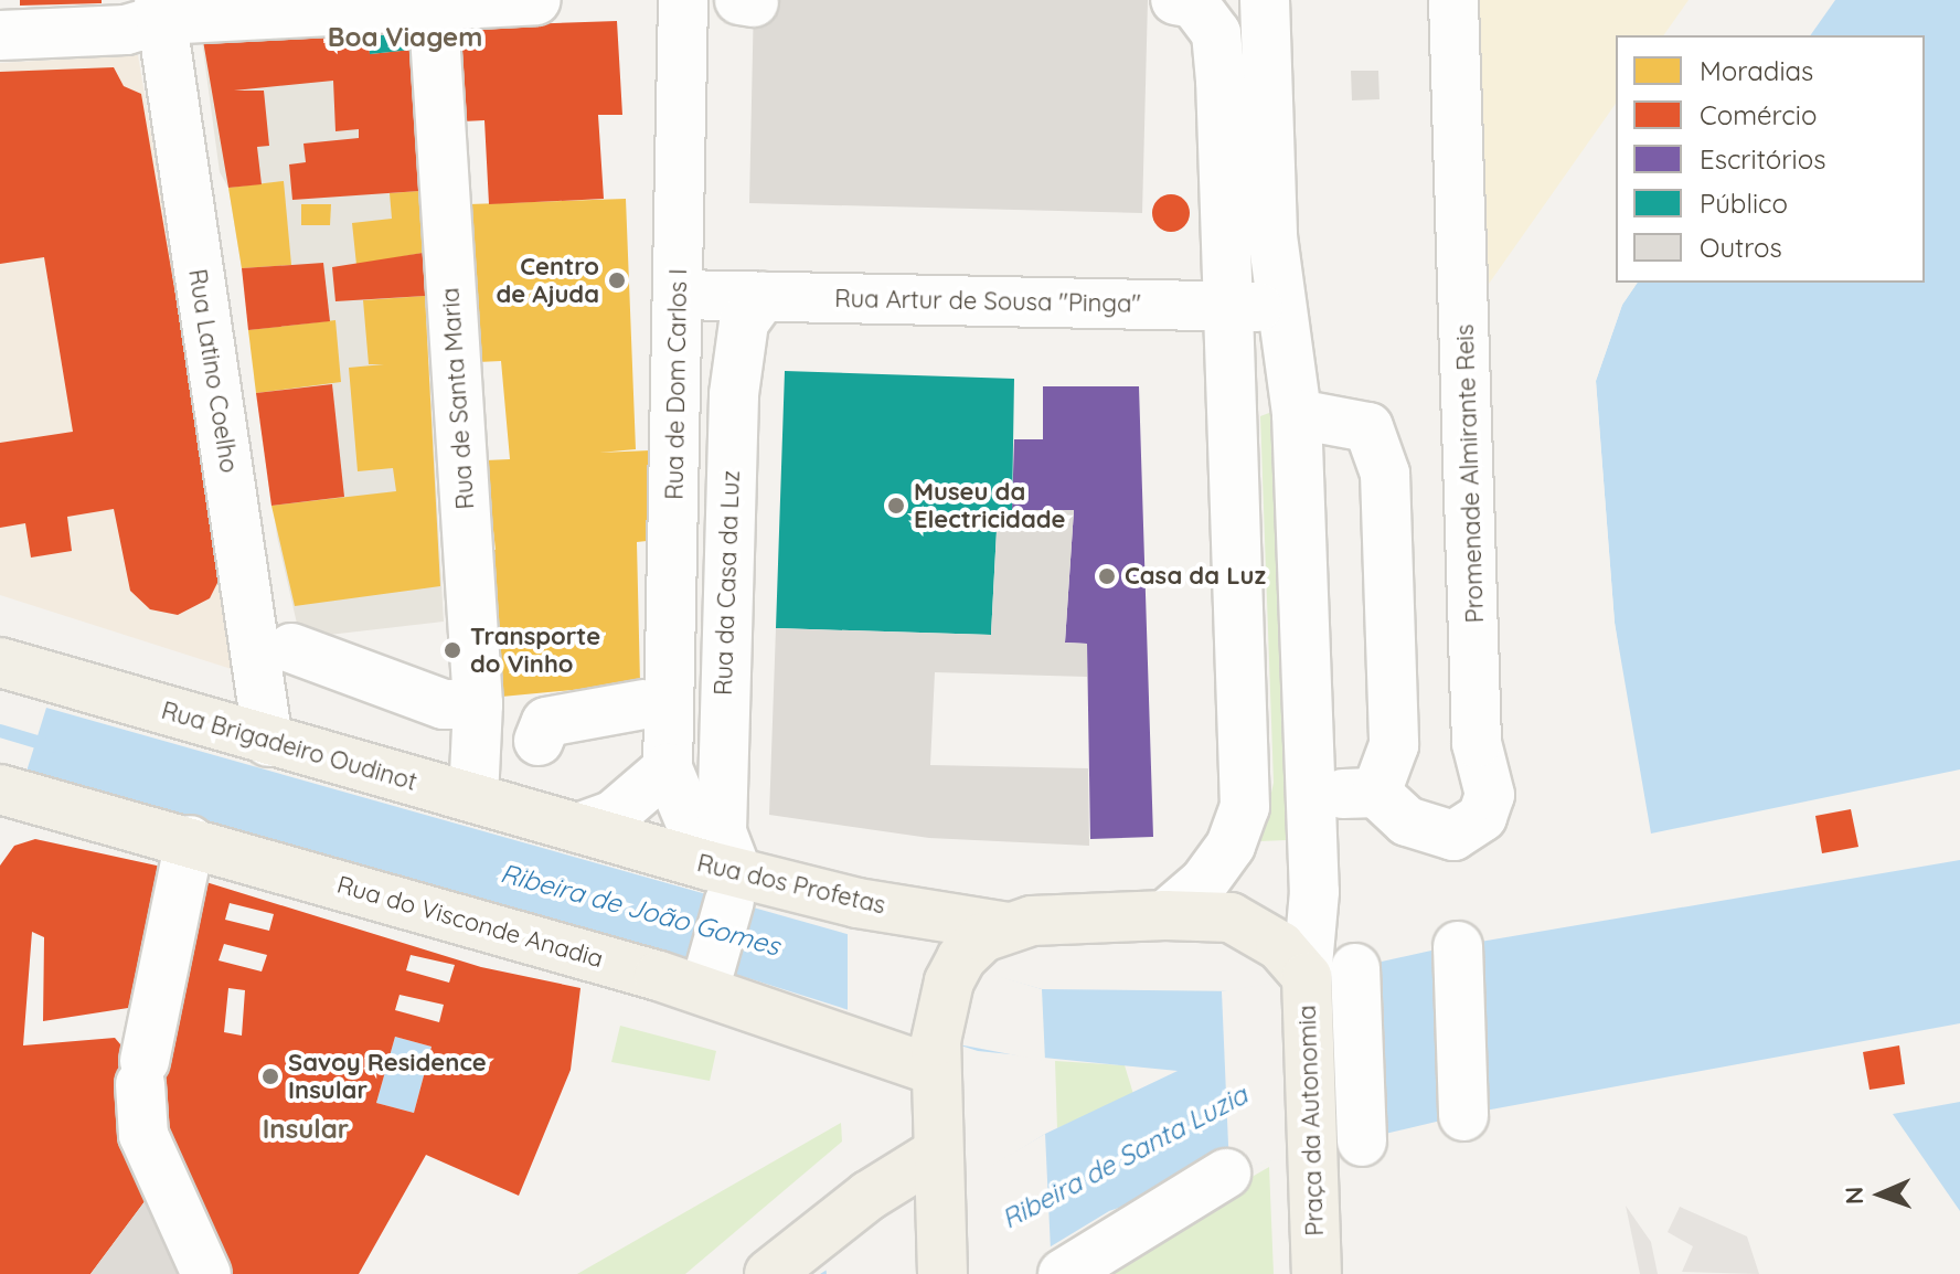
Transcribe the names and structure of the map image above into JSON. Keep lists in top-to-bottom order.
{
  "streets": {
    "main road": [
      "Rua Brigadeiro Oudinot",
      "Rua dos Profetas",
      "Rua do Visconde Anadia",
      "Praça da Autonomia"
    ],
    "street": [
      "Rua Artur de Sousa \"Pinga\"",
      "Rua Latino Coelho",
      "Rua de Dom Carlos I",
      "Rua de Santa Maria",
      "Promenade Almirante Reis",
      "Rua da Casa da Luz"
    ]
  },
  "crossings": [
    ["Rua Artur de Sousa \"Pinga\"", "Rua de Dom Carlos I"],
    ["Rua Artur de Sousa \"Pinga\"", "Rua da Casa da Luz"],
    ["Rua Latino Coelho", "Rua Brigadeiro Oudinot"],
    ["Rua de Dom Carlos I", "Rua da Casa da Luz"],
    ["Rua de Dom Carlos I", "Rua dos Profetas"],
    ["Rua de Santa Maria", "Rua Brigadeiro Oudinot"],
    ["Rua da Casa da Luz", "Rua dos Profetas"],
    ["Rua Brigadeiro Oudinot", "Rua dos Profetas"],
    ["Rua dos Profetas", "Praça da Autonomia"],
    ["Rua do Visconde Anadia", "Praça da Autonomia"]
  ],
  "districts": ["Boa Viagem", "Insular"],
  "water": ["Ribeira de João Gomes", "Ribeira de Santa Luzia"],
  "places": [
    "Centro de Ajuda",
    "Museu da Electricidade",
    "Casa da Luz",
    "Transporte do Vinho",
    "Savoy Residence Insular"
  ],
  "legend": [
    "Moradias",
    "Comércio",
    "Escritórios",
    "Público",
    "Outros"
  ],
  "north": "left"
}
